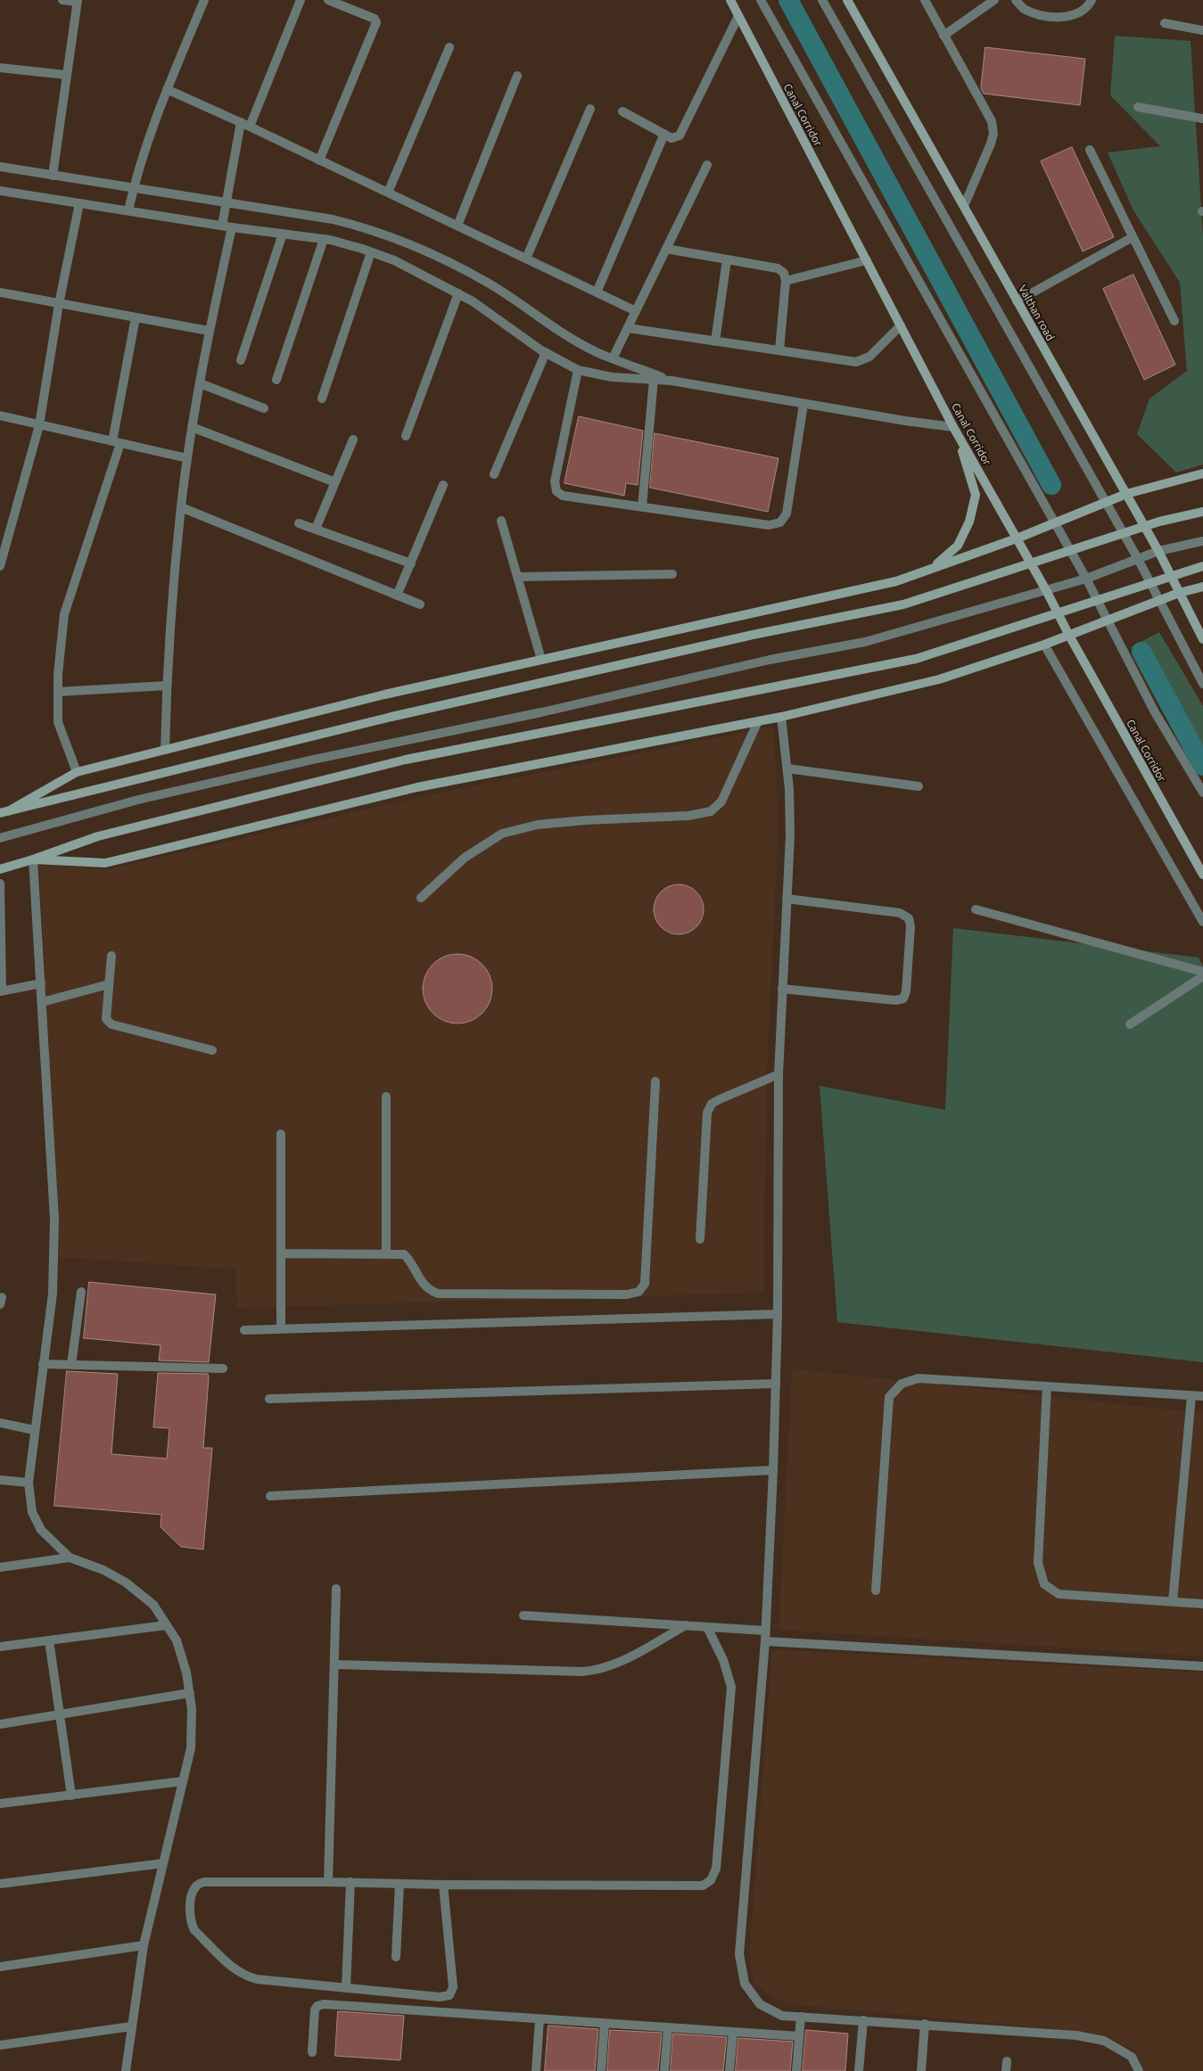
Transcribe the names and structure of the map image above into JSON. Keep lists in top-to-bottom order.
{
  "streets": {
    "main road": ["Canal Corridor", "Valthan road"]
  }
}
